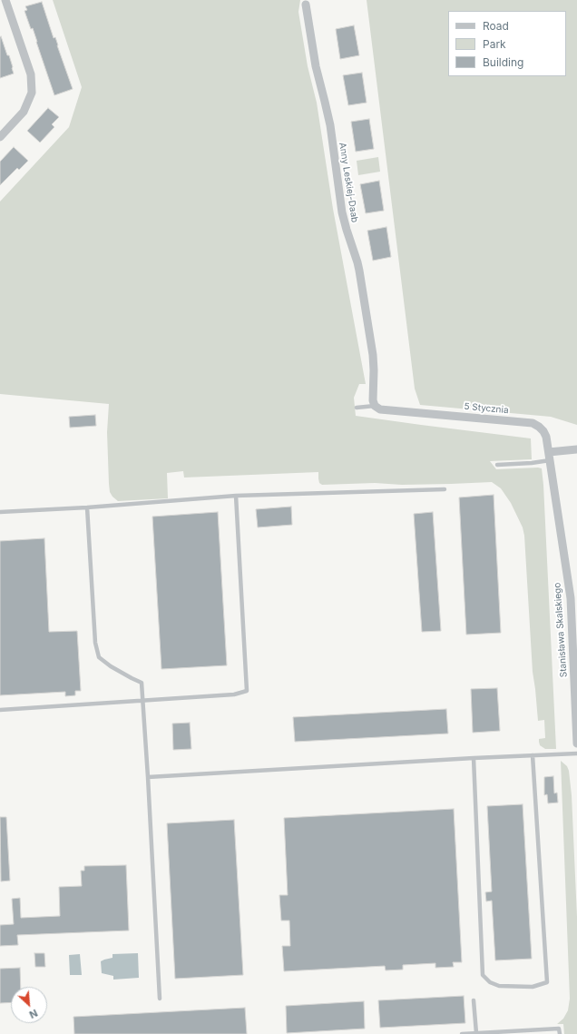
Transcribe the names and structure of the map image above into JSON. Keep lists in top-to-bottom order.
{
  "streets": {
    "street": ["Anny Leskiej-Daab", "5 Stycznia", "Stanisława Skalskiego"]
  },
  "crossings": [
    ["Anny Leskiej-Daab", "5 Stycznia"],
    ["5 Stycznia", "Stanisława Skalskiego"]
  ],
  "legend": ["Road", "Park", "Building"],
  "north": "bottom right"
}
